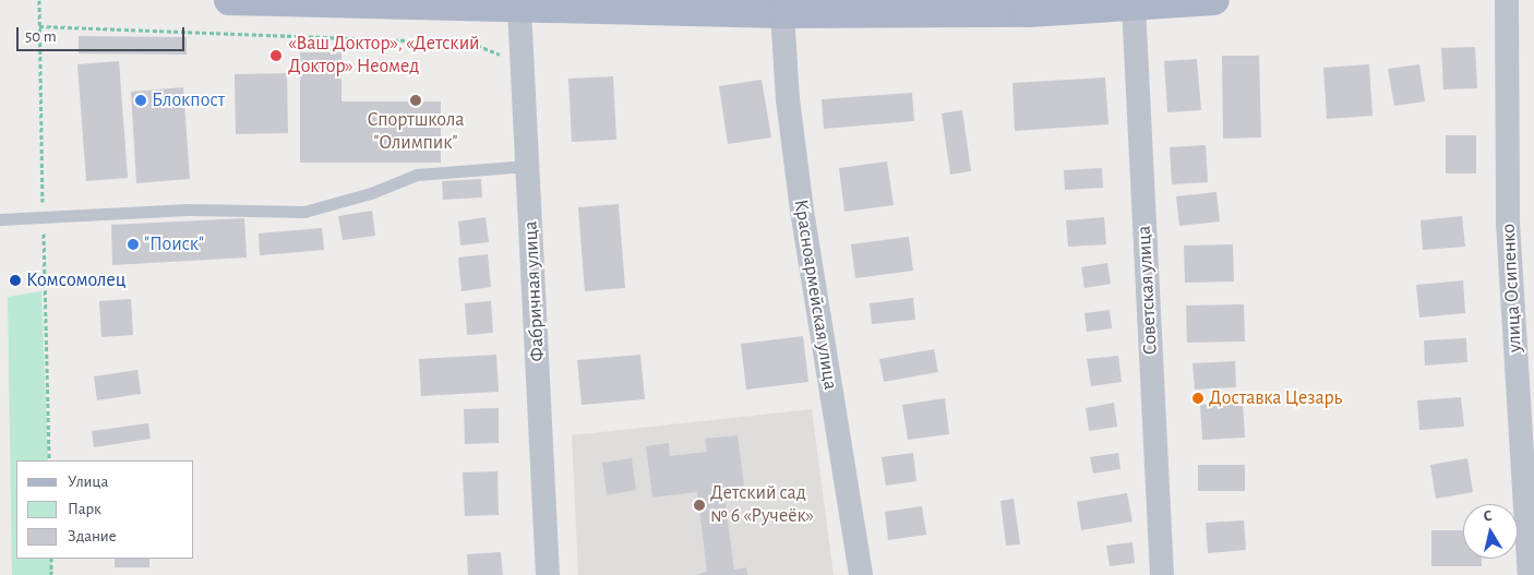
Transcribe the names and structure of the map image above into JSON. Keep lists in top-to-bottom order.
{
  "streets": {
    "street": [
      "улица Осипенко",
      "Советская улица",
      "Фабричная улица",
      "Красноармейская улица"
    ]
  },
  "places": [
    "«Ваш Доктор», «Детский Доктор» Неомед",
    "Блокпост",
    "Спортшкола \"Олимпик\"",
    "\"Поиск\"",
    "Комсомолец",
    "Доставка Цезарь",
    "Детский сад № 6 «Ручеёк»"
  ],
  "legend": ["Улица", "Парк", "Здание"],
  "scale_bar": "50 m",
  "north": "top"
}
